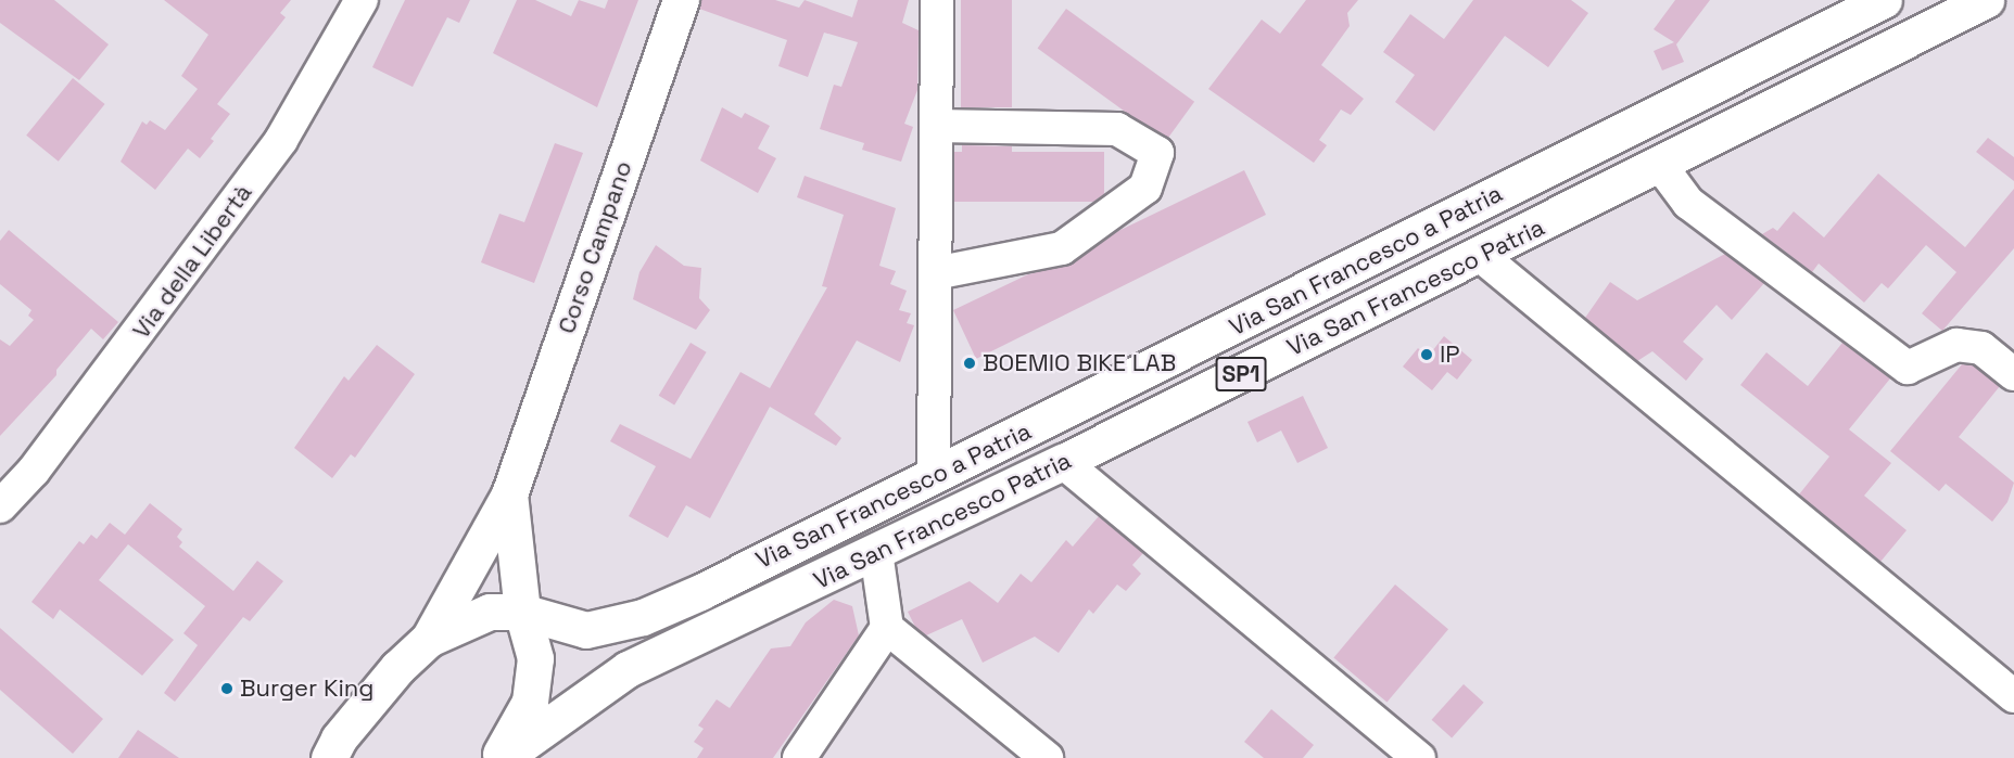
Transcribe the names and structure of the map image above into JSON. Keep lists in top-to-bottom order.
{
  "streets": {
    "main road": [
      "Corso Campano",
      "Via San Francesco a Patria",
      "Via San Francesco Patria",
      "SP1"
    ],
    "street": ["Via della Libertà"]
  },
  "places": ["IP", "BOEMIO BIKE LAB", "Burger King"]
}
